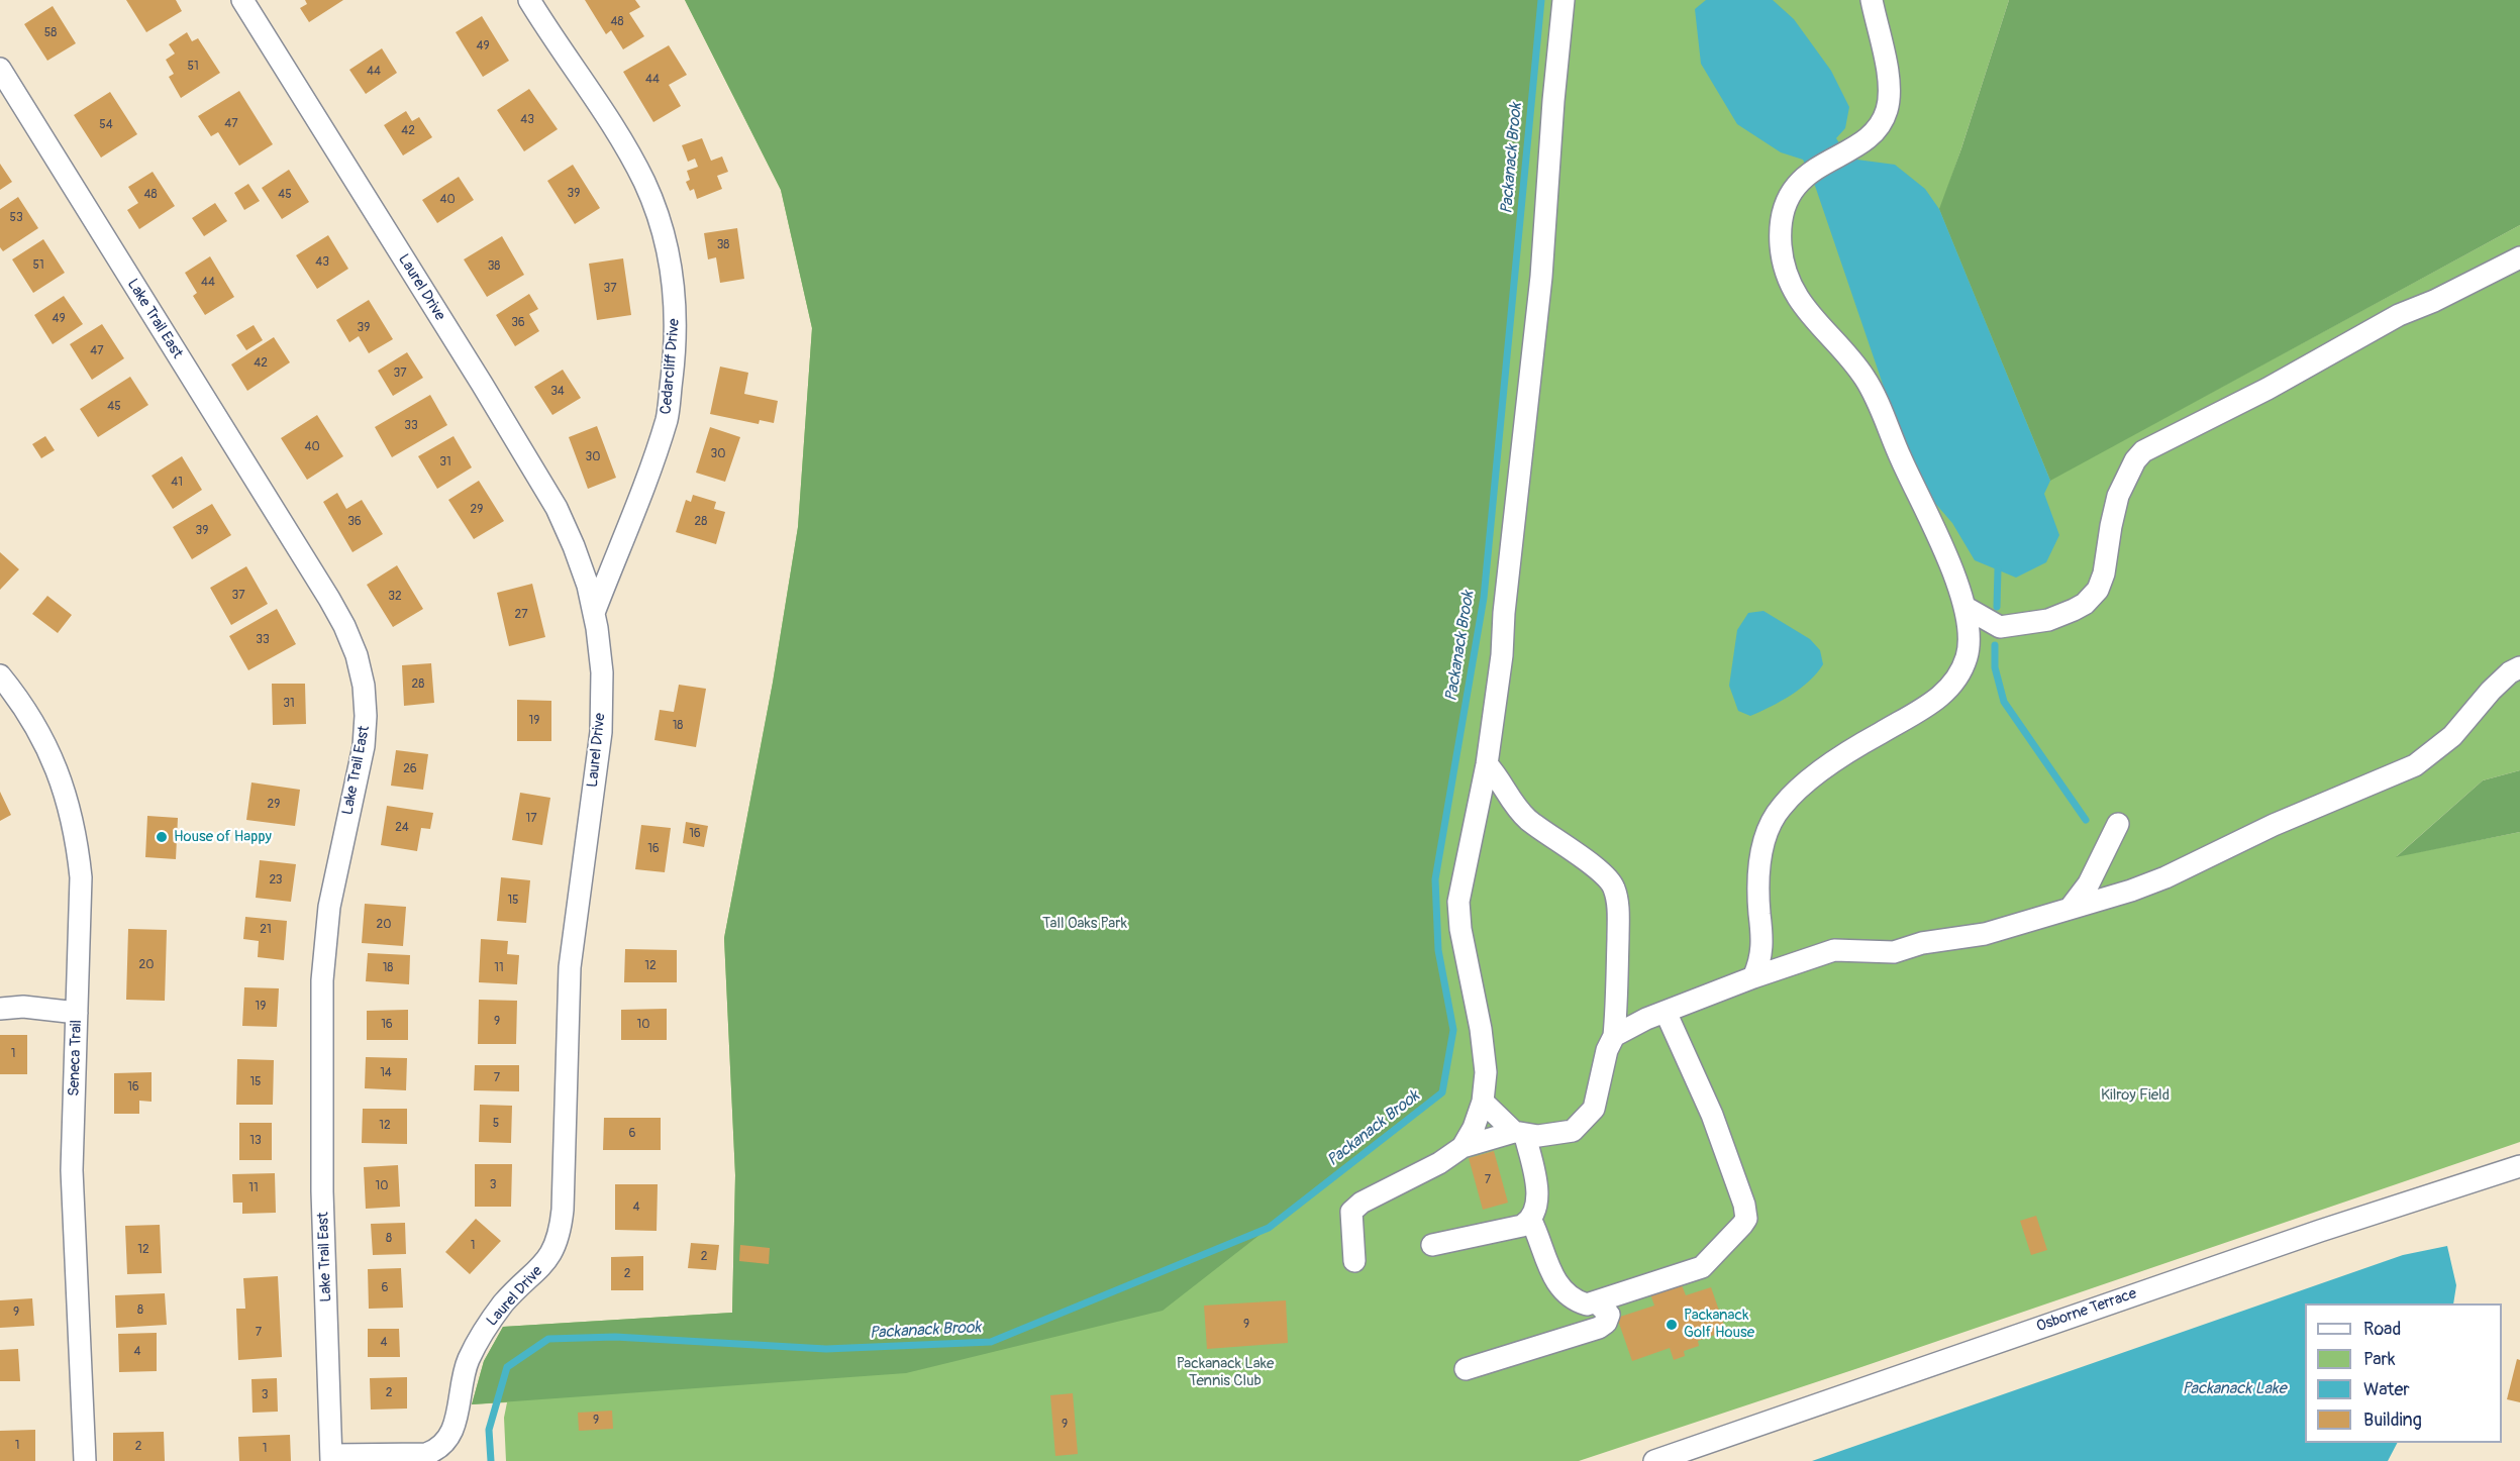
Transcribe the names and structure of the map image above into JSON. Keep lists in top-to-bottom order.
{
  "streets": {
    "street": [
      "Laurel Drive",
      "Lake Trail East",
      "Cedarcliff Drive",
      "Seneca Trail",
      "Osborne Terrace"
    ]
  },
  "crossings": [
    ["Laurel Drive", "Lake Trail East"],
    ["Laurel Drive", "Cedarcliff Drive"]
  ],
  "water": ["Packanack Brook", "Packanack Lake"],
  "parks": ["Tall Oaks Park", "Kilroy Field", "Packanack Lake Tennis Club"],
  "places": ["House of Happy", "Packanack Golf House"],
  "house_numbers": [
    "48",
    "58",
    "49",
    "51",
    "44",
    "44",
    "43",
    "47",
    "54",
    "42",
    "39",
    "48",
    "45",
    "40",
    "53",
    "38",
    "43",
    "51",
    "38",
    "44",
    "37",
    "49",
    "36",
    "39",
    "47",
    "42",
    "37",
    "34",
    "45",
    "33",
    "40",
    "30",
    "30",
    "31",
    "41",
    "29",
    "36",
    "28",
    "39",
    "37",
    "32",
    "27",
    "33",
    "28",
    "31",
    "19",
    "18",
    "26",
    "29",
    "17",
    "24",
    "16",
    "16",
    "23",
    "15",
    "20",
    "21",
    "20",
    "12",
    "18",
    "11",
    "19",
    "9",
    "16",
    "10",
    "1",
    "14",
    "7",
    "15",
    "16",
    "5",
    "12",
    "6",
    "13",
    "7",
    "3",
    "10",
    "11",
    "4",
    "8",
    "1",
    "12",
    "2",
    "2",
    "6",
    "8",
    "9",
    "9",
    "7",
    "4",
    "4",
    "2",
    "3",
    "9",
    "9",
    "1",
    "2",
    "1"
  ],
  "legend": [
    "Road",
    "Park",
    "Water",
    "Building"
  ]
}
